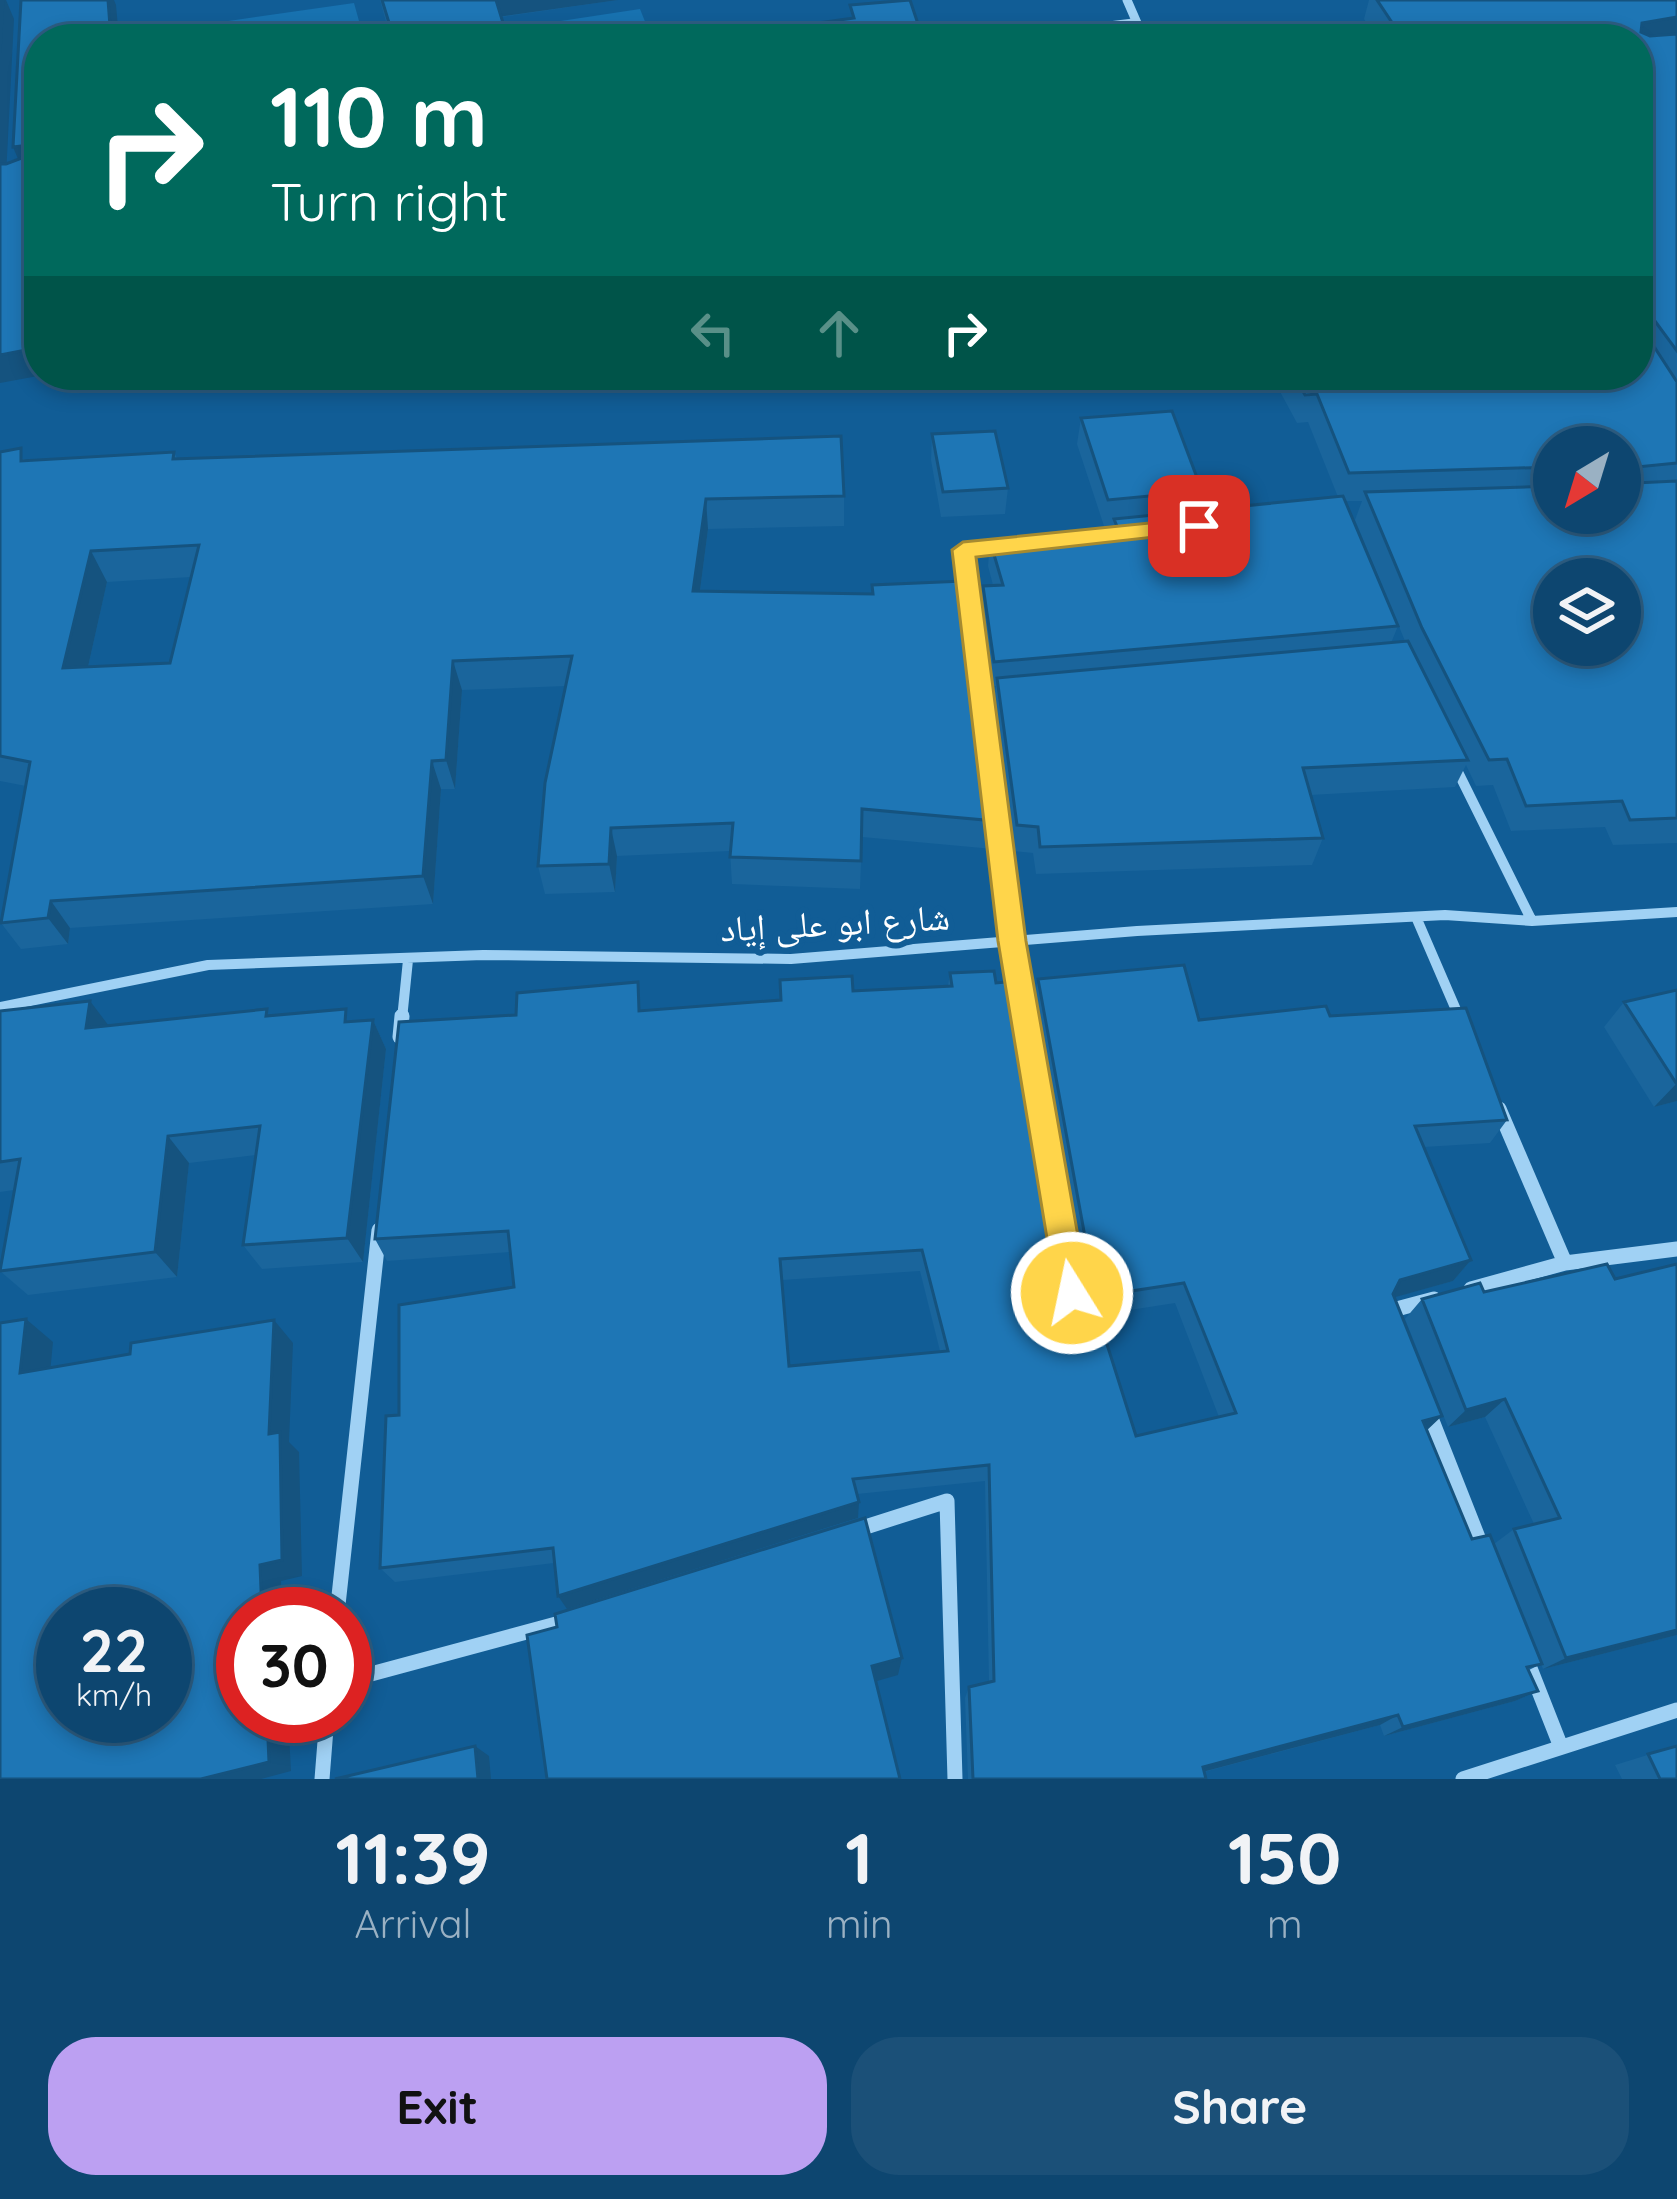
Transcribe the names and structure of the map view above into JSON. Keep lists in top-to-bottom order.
{
  "streets": {
    "street": ["شارع ابو على إياد"]
  },
  "north": "bottom left",
  "page": {
    "turn": ["110 m", "Turn right"],
    "speed": "22 km/h",
    "limit": "30",
    "eta": [
      "11:39",
      "Arrival",
      "1",
      "min",
      "150",
      "m"
    ],
    "buttons": ["Exit", "Share"]
  }
}
